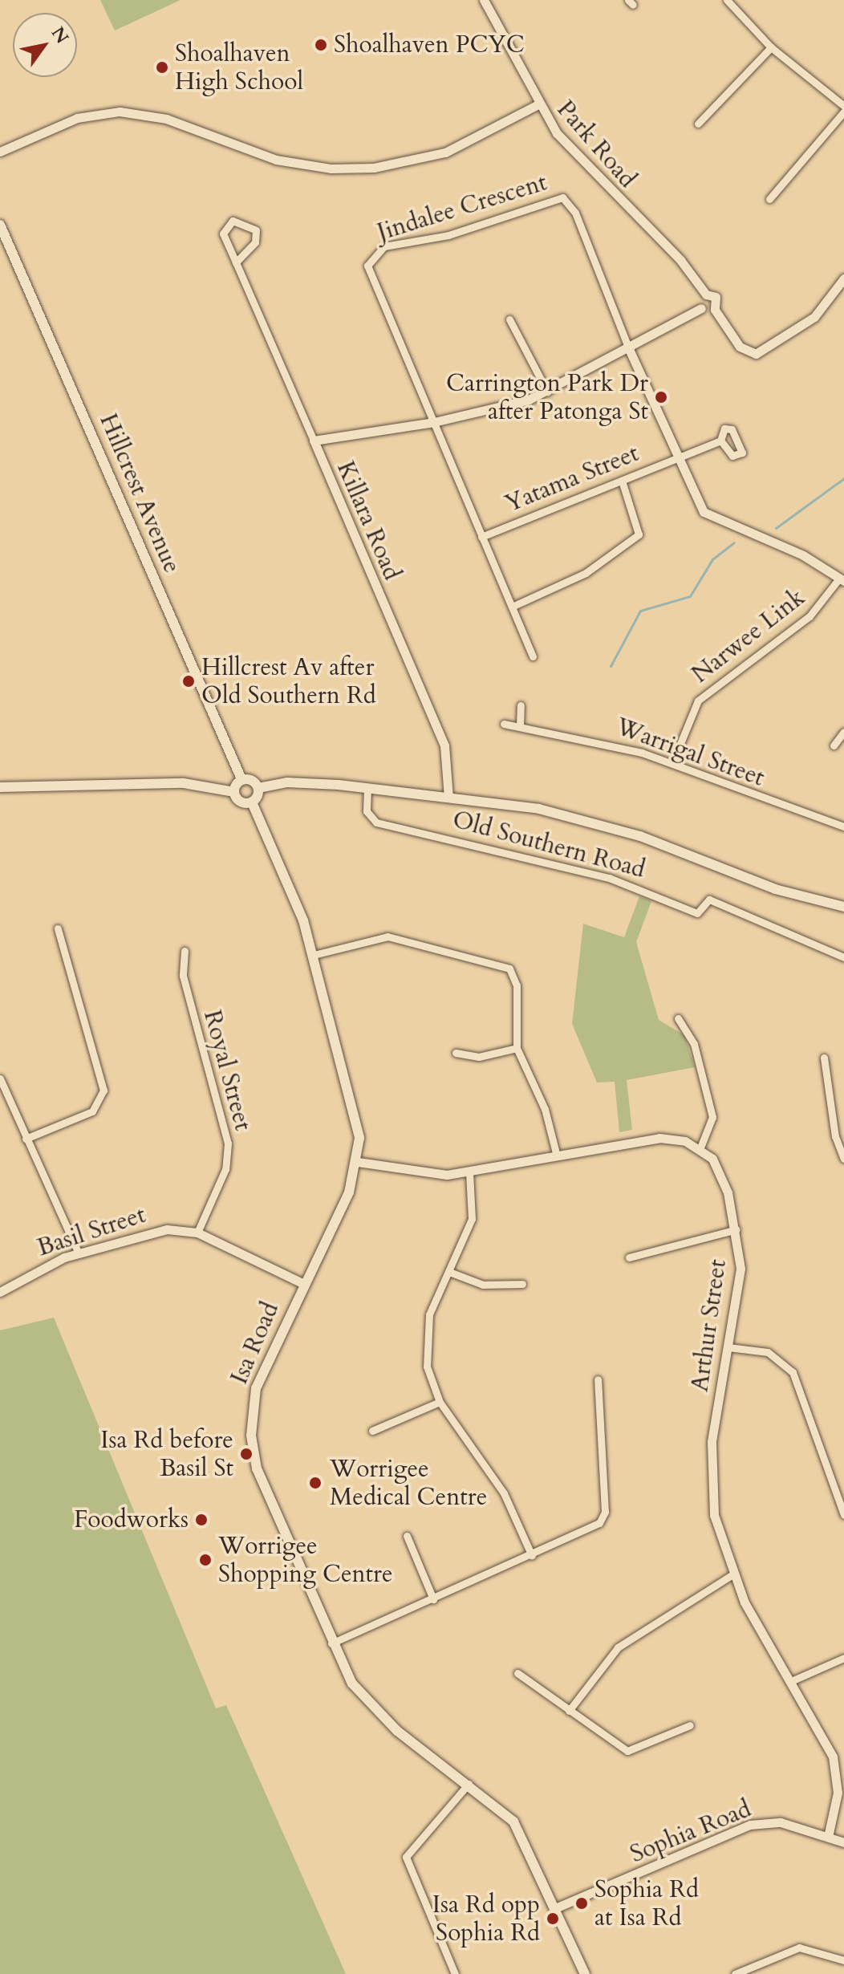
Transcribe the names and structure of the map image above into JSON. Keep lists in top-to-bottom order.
{
  "streets": {
    "main road": ["Hillcrest Avenue", "Old Southern Road", "Isa Road"],
    "street": [
      "Park Road",
      "Jindalee Crescent",
      "Yatama Street",
      "Killara Road",
      "Narwee Link",
      "Warrigal Street",
      "Royal Street",
      "Basil Street",
      "Arthur Street",
      "Sophia Road"
    ]
  },
  "crossings": [
    ["Jindalee Crescent", "Yatama Street"],
    ["Killara Road", "Old Southern Road"],
    ["Narwee Link", "Warrigal Street"],
    ["Royal Street", "Basil Street"],
    ["Basil Street", "Isa Road"],
    ["Arthur Street", "Sophia Road"],
    ["Isa Road", "Sophia Road"]
  ],
  "places": [
    "Shoalhaven PCYC",
    "Shoalhaven High School",
    "Carrington Park Dr after Patonga St",
    "Hillcrest Av after Old Southern Rd",
    "Isa Rd before Basil St",
    "Worrigee Medical Centre",
    "Foodworks",
    "Worrigee Shopping Centre",
    "Sophia Rd at Isa Rd",
    "Isa Rd opp Sophia Rd"
  ],
  "north": "top right"
}
